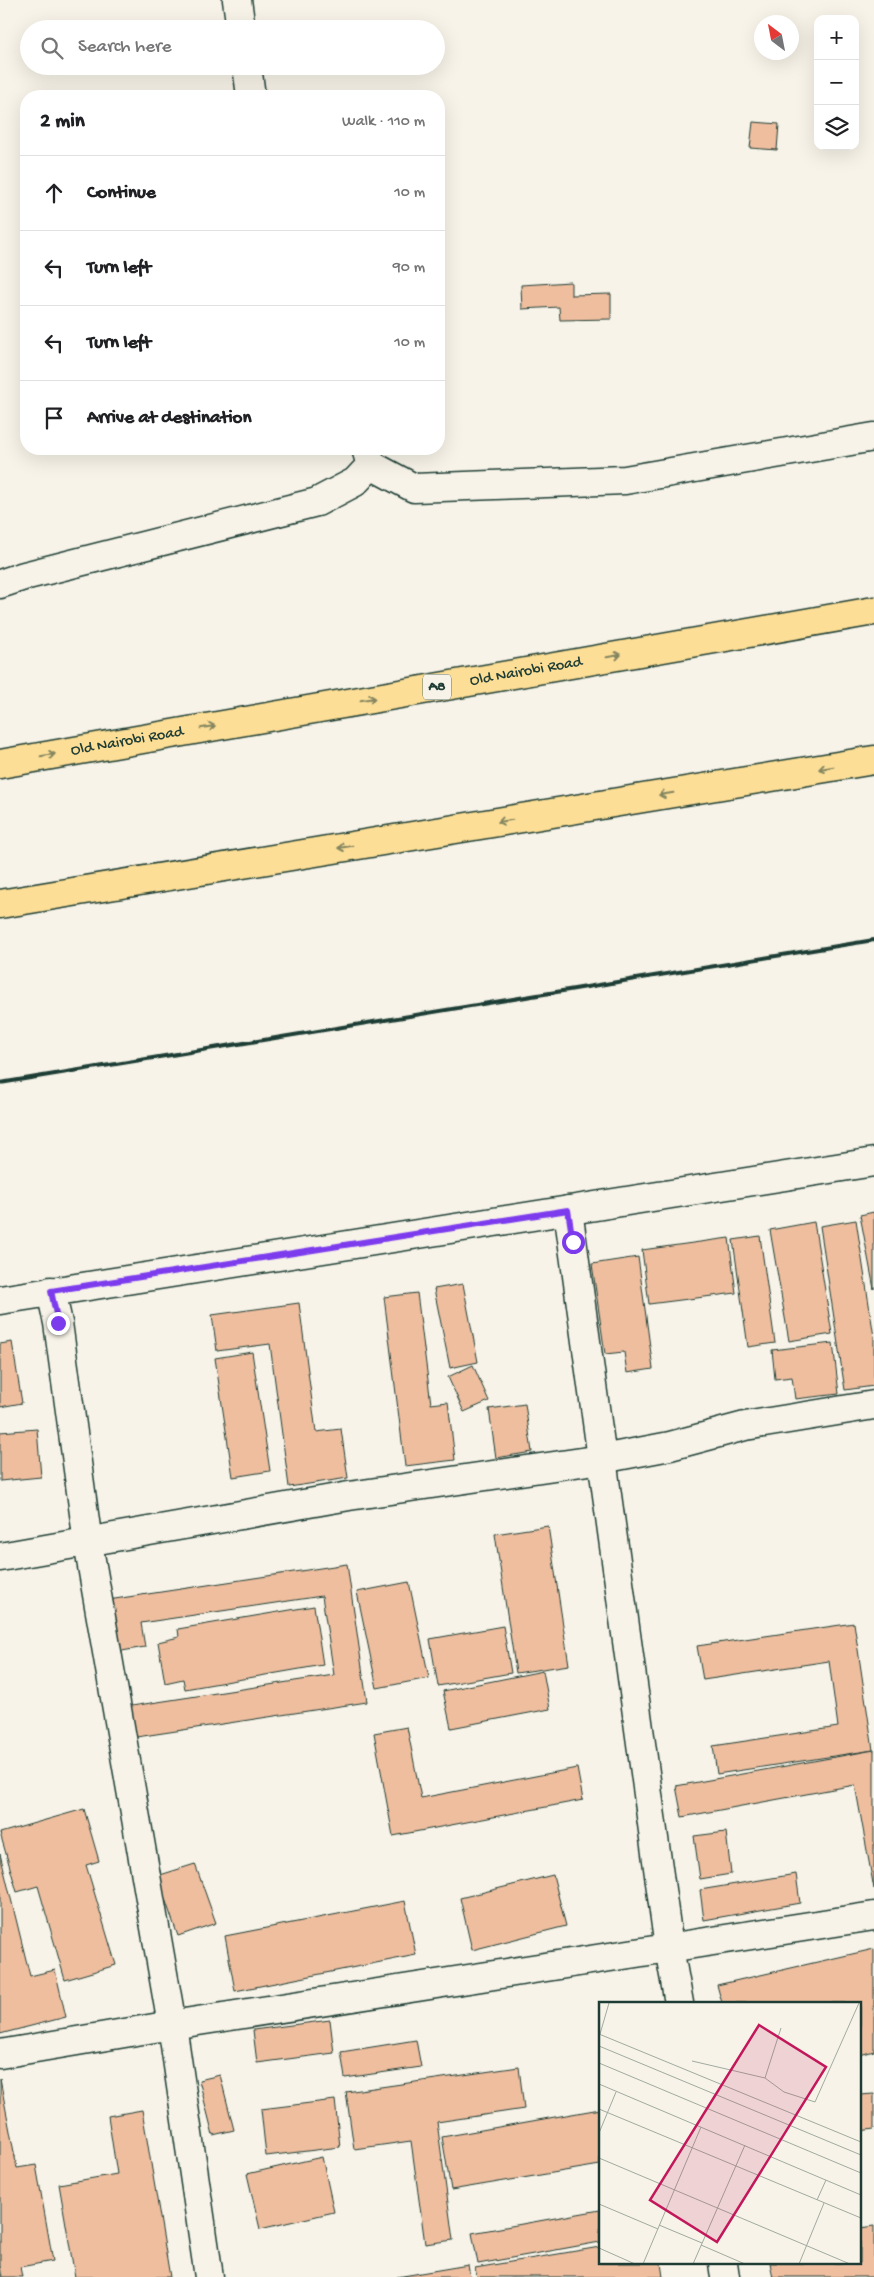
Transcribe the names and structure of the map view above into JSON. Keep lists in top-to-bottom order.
{
  "streets": {
    "highway": ["Old Nairobi Road", "A8"]
  },
  "north": "top left",
  "page": {
    "map_buttons": ["+", "−"],
    "search": "Search here",
    "heading": ["2 min", "Walk · 110 m"],
    "list": [
      ["Continue", "10 m"],
      ["Turn left", "90 m"],
      ["Turn left", "10 m"],
      "Arrive at destination"
    ]
  }
}
